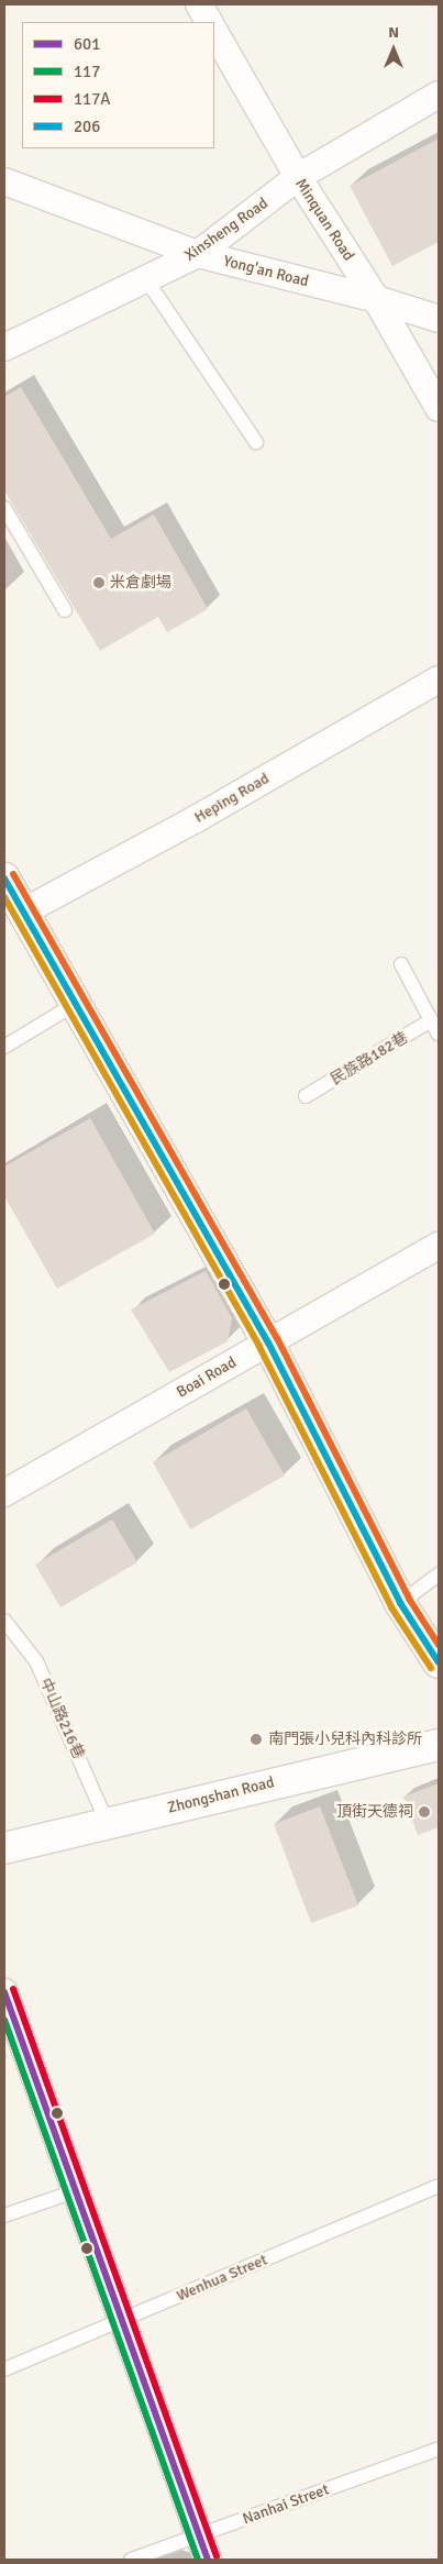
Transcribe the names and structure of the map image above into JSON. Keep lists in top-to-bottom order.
{
  "streets": {
    "main road": ["Zhongshan Road"],
    "street": [
      "Minquan Road",
      "Xinsheng Road",
      "Yong'an Road",
      "Heping Road",
      "Boai Road"
    ],
    "lane": [
      "民族路182巷",
      "中山路216巷",
      "Wenhua Street",
      "Nanhai Street"
    ]
  },
  "crossings": [
    ["Minquan Road", "Xinsheng Road"],
    ["Minquan Road", "Yong'an Road"],
    ["Xinsheng Road", "Yong'an Road"],
    ["中山路216巷", "Zhongshan Road"]
  ],
  "places": ["米倉劇場", "南門張小兒科內科診所", "頂街天德祠"],
  "lines": [
    "transit line 206",
    "transit line 117A",
    "transit line 601",
    "transit line 117"
  ],
  "legend": [
    "601",
    "117",
    "117A",
    "206"
  ],
  "north": "top"
}
